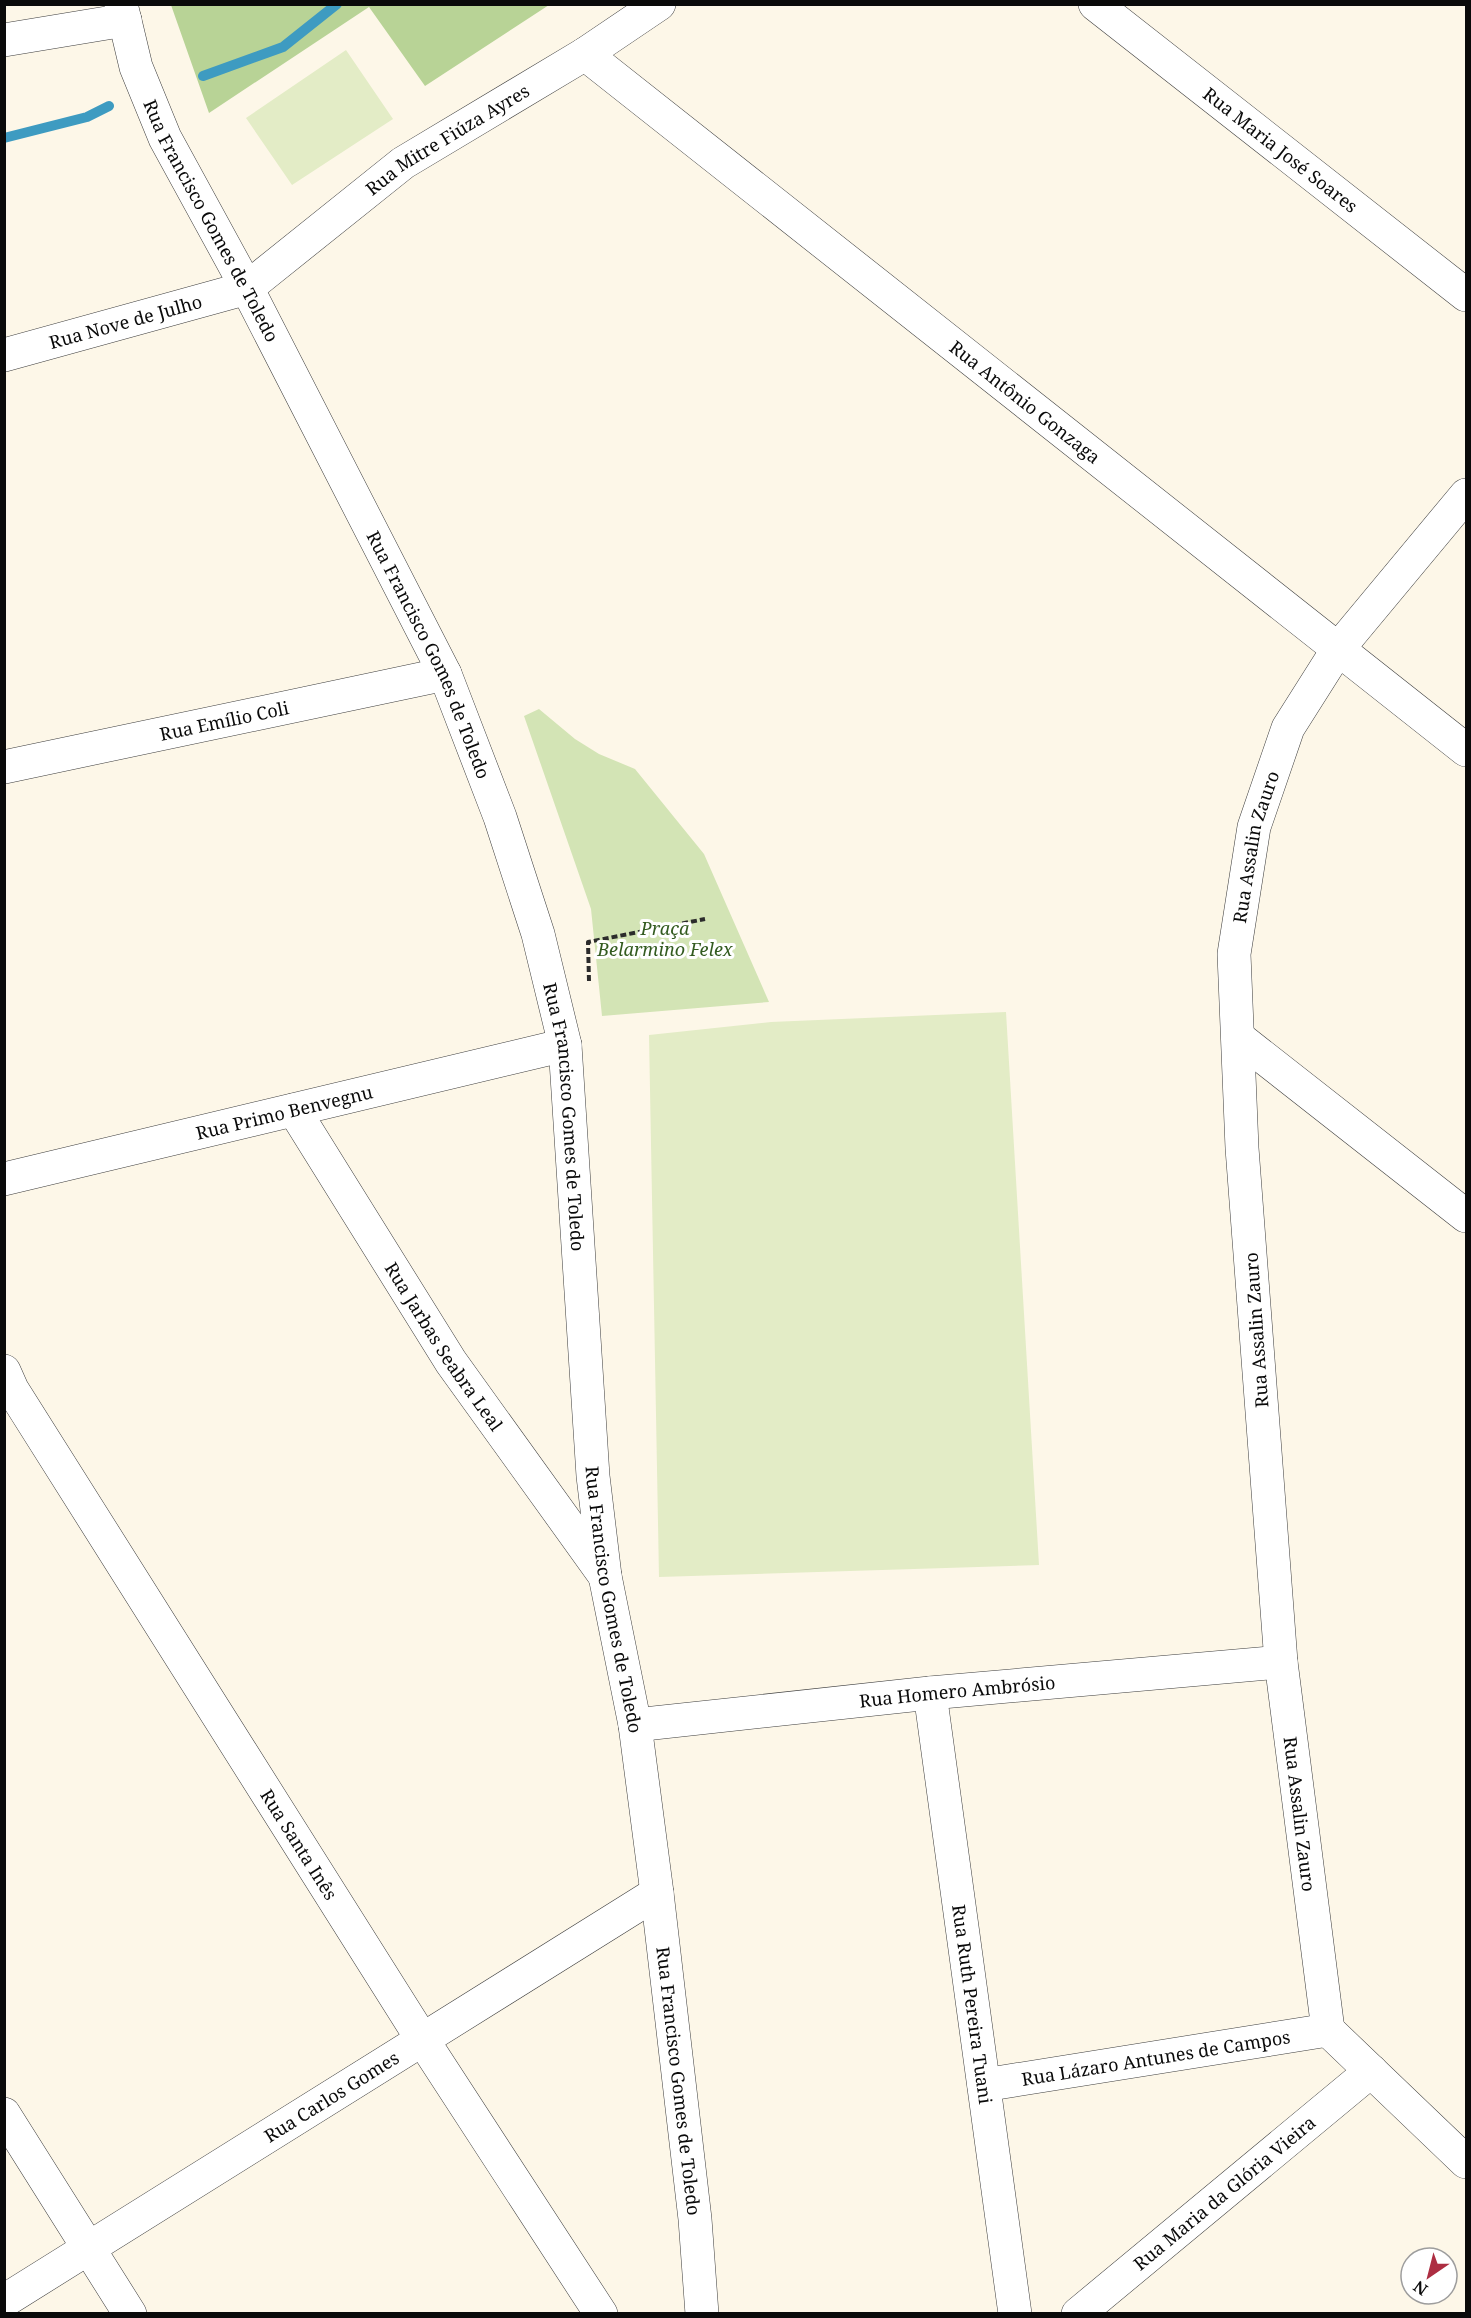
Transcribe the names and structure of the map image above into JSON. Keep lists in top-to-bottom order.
{
  "streets": {
    "street": [
      "Rua Mitre Fiúza Ayres",
      "Rua Maria José Soares",
      "Rua Francisco Gomes de Toledo",
      "Rua Nove de Julho",
      "Rua Antônio Gonzaga",
      "Rua Emílio Coli",
      "Rua Assalin Zauro",
      "Rua Primo Benvegnu",
      "Rua Jarbas Seabra Leal",
      "Rua Homero Ambrósio",
      "Rua Santa Inês",
      "Rua Ruth Pereira Tuani",
      "Rua Lázaro Antunes de Campos",
      "Rua Carlos Gomes",
      "Rua Maria da Glória Vieira"
    ]
  },
  "crossings": [
    ["Rua Mitre Fiúza Ayres", "Rua Francisco Gomes de Toledo"],
    ["Rua Mitre Fiúza Ayres", "Rua Nove de Julho"],
    ["Rua Mitre Fiúza Ayres", "Rua Antônio Gonzaga"],
    ["Rua Francisco Gomes de Toledo", "Rua Nove de Julho"],
    ["Rua Francisco Gomes de Toledo", "Rua Emílio Coli"],
    ["Rua Francisco Gomes de Toledo", "Rua Primo Benvegnu"],
    ["Rua Francisco Gomes de Toledo", "Rua Jarbas Seabra Leal"],
    ["Rua Francisco Gomes de Toledo", "Rua Homero Ambrósio"],
    ["Rua Francisco Gomes de Toledo", "Rua Carlos Gomes"],
    ["Rua Antônio Gonzaga", "Rua Assalin Zauro"],
    ["Rua Assalin Zauro", "Rua Homero Ambrósio"],
    ["Rua Assalin Zauro", "Rua Lázaro Antunes de Campos"],
    ["Rua Primo Benvegnu", "Rua Jarbas Seabra Leal"],
    ["Rua Homero Ambrósio", "Rua Ruth Pereira Tuani"],
    ["Rua Santa Inês", "Rua Carlos Gomes"],
    ["Rua Ruth Pereira Tuani", "Rua Lázaro Antunes de Campos"]
  ],
  "parks": ["Praça Belarmino Felex"],
  "north": "bottom left"
}
